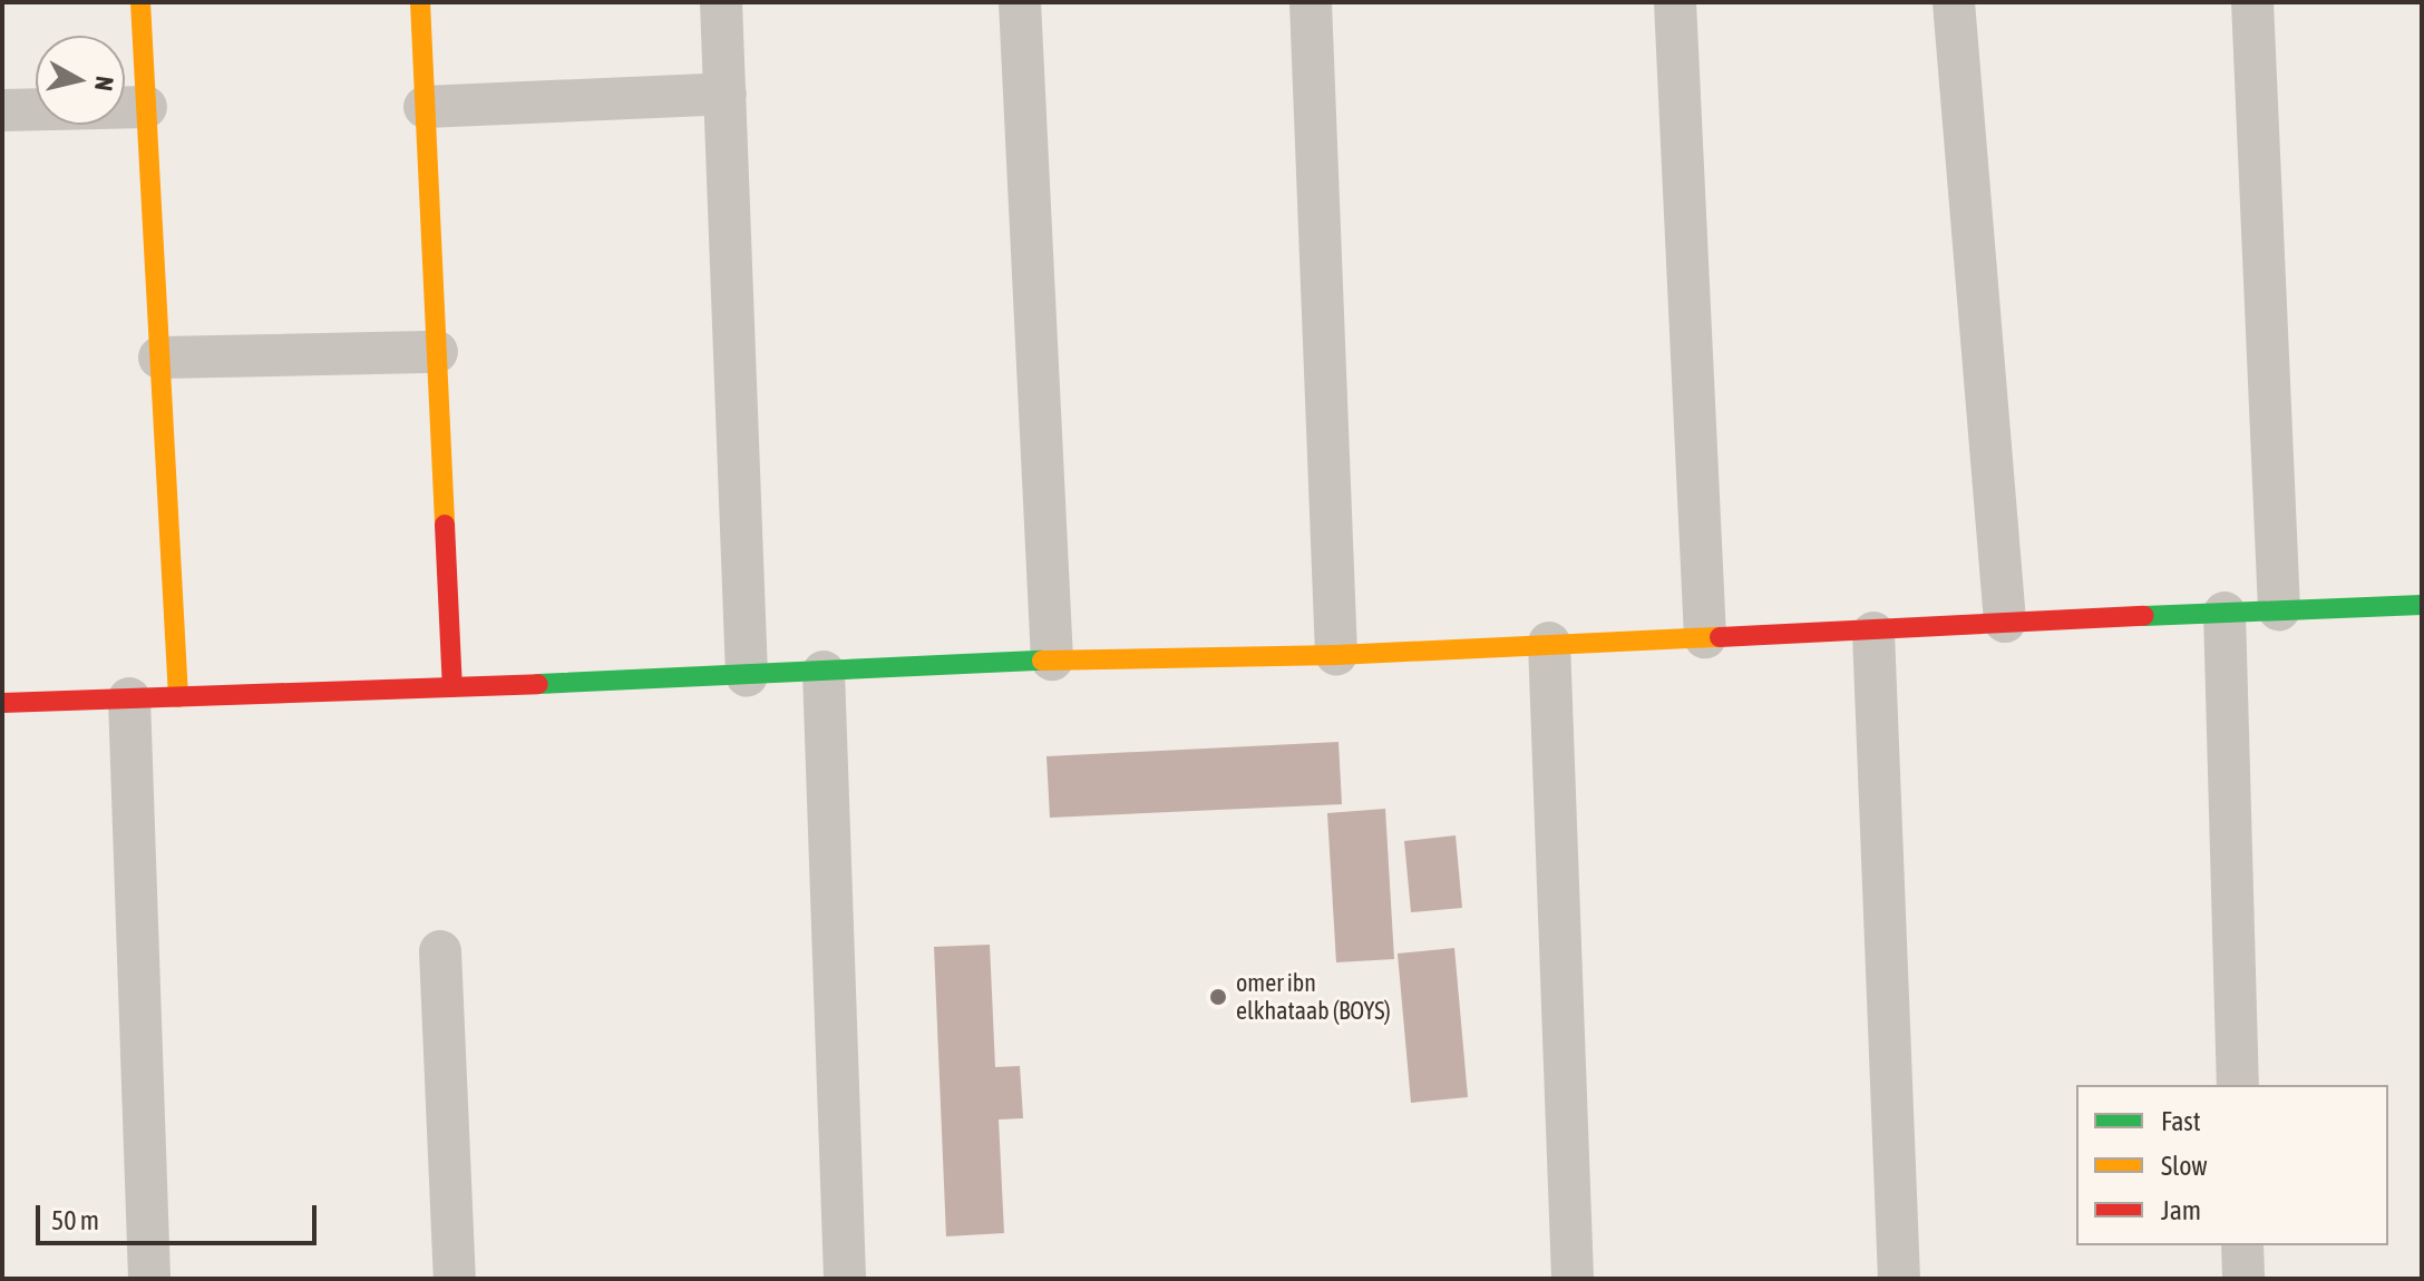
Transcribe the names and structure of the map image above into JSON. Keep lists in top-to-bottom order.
{
  "places": ["omer ibn elkhataab (BOYS)"],
  "legend": ["Fast", "Slow", "Jam"],
  "scale_bar": "50 m",
  "north": "right"
}
